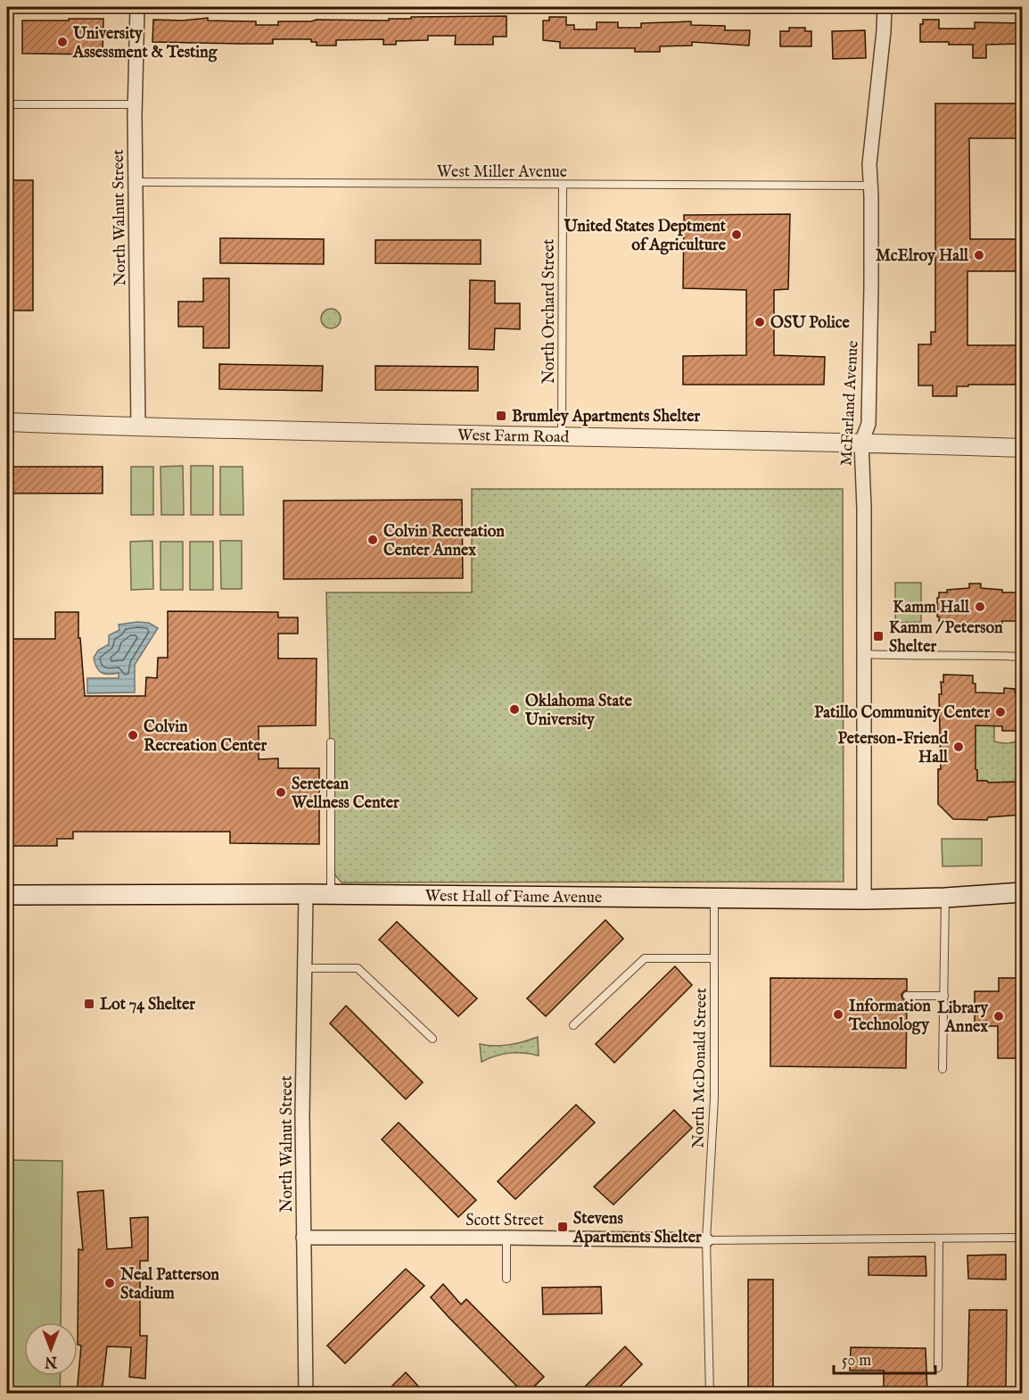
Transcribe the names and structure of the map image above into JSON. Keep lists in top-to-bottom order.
{
  "streets": {
    "main road": ["West Hall of Fame Avenue"],
    "street": [
      "North Walnut Street",
      "McFarland Avenue",
      "West Farm Road",
      "Scott Street"
    ],
    "lane": ["West Miller Avenue", "North Orchard Street", "North McDonald Street"]
  },
  "crossings": [
    ["West Miller Avenue", "North Walnut Street"],
    ["West Miller Avenue", "North Orchard Street"],
    ["West Miller Avenue", "McFarland Avenue"],
    ["North Walnut Street", "West Farm Road"],
    ["North Walnut Street", "West Hall of Fame Avenue"],
    ["North Walnut Street", "Scott Street"],
    ["North Orchard Street", "West Farm Road"],
    ["McFarland Avenue", "West Farm Road"],
    ["McFarland Avenue", "West Hall of Fame Avenue"],
    ["West Hall of Fame Avenue", "North McDonald Street"],
    ["North McDonald Street", "Scott Street"]
  ],
  "places": {
    "other": [
      "University Assessment & Testing",
      "United States Deptment of Agriculture",
      "McElroy Hall",
      "OSU Police",
      "Colvin Recreation Center Annex",
      "Kamm Hall",
      "Oklahoma State University",
      "Patillo Community Center",
      "Colvin Recreation Center",
      "Peterson-Friend Hall",
      "Seretean Wellness Center",
      "Information Technology",
      "Library Annex",
      "Neal Patterson Stadium"
    ],
    "transit": [
      "Brumley Apartments Shelter",
      "Kamm / Peterson Shelter",
      "Lot 74 Shelter",
      "Stevens Apartments Shelter"
    ]
  },
  "scale_bar": "50 m",
  "north": "bottom"
}
